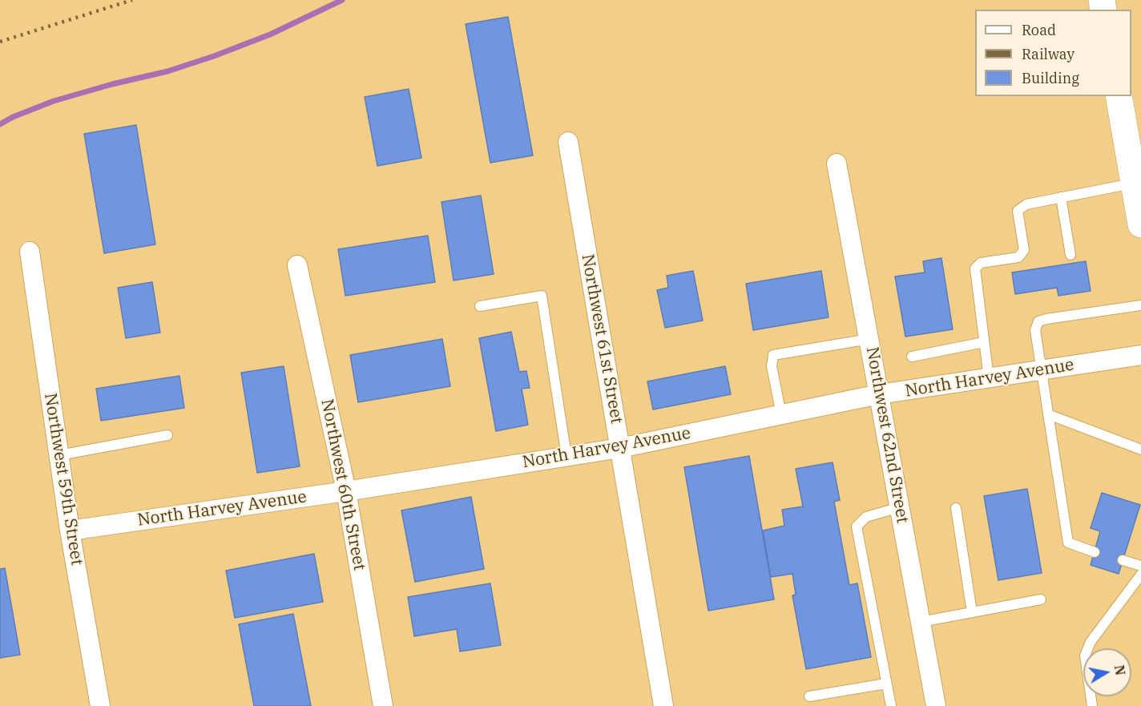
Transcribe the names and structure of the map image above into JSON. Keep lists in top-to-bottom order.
{
  "streets": {
    "street": [
      "Northwest 61st Street",
      "North Harvey Avenue",
      "Northwest 62nd Street",
      "Northwest 59th Street",
      "Northwest 60th Street"
    ]
  },
  "crossings": [
    ["Northwest 61st Street", "North Harvey Avenue"],
    ["North Harvey Avenue", "Northwest 62nd Street"],
    ["North Harvey Avenue", "Northwest 59th Street"],
    ["North Harvey Avenue", "Northwest 60th Street"]
  ],
  "legend": ["Road", "Railway", "Building"],
  "north": "right"
}
